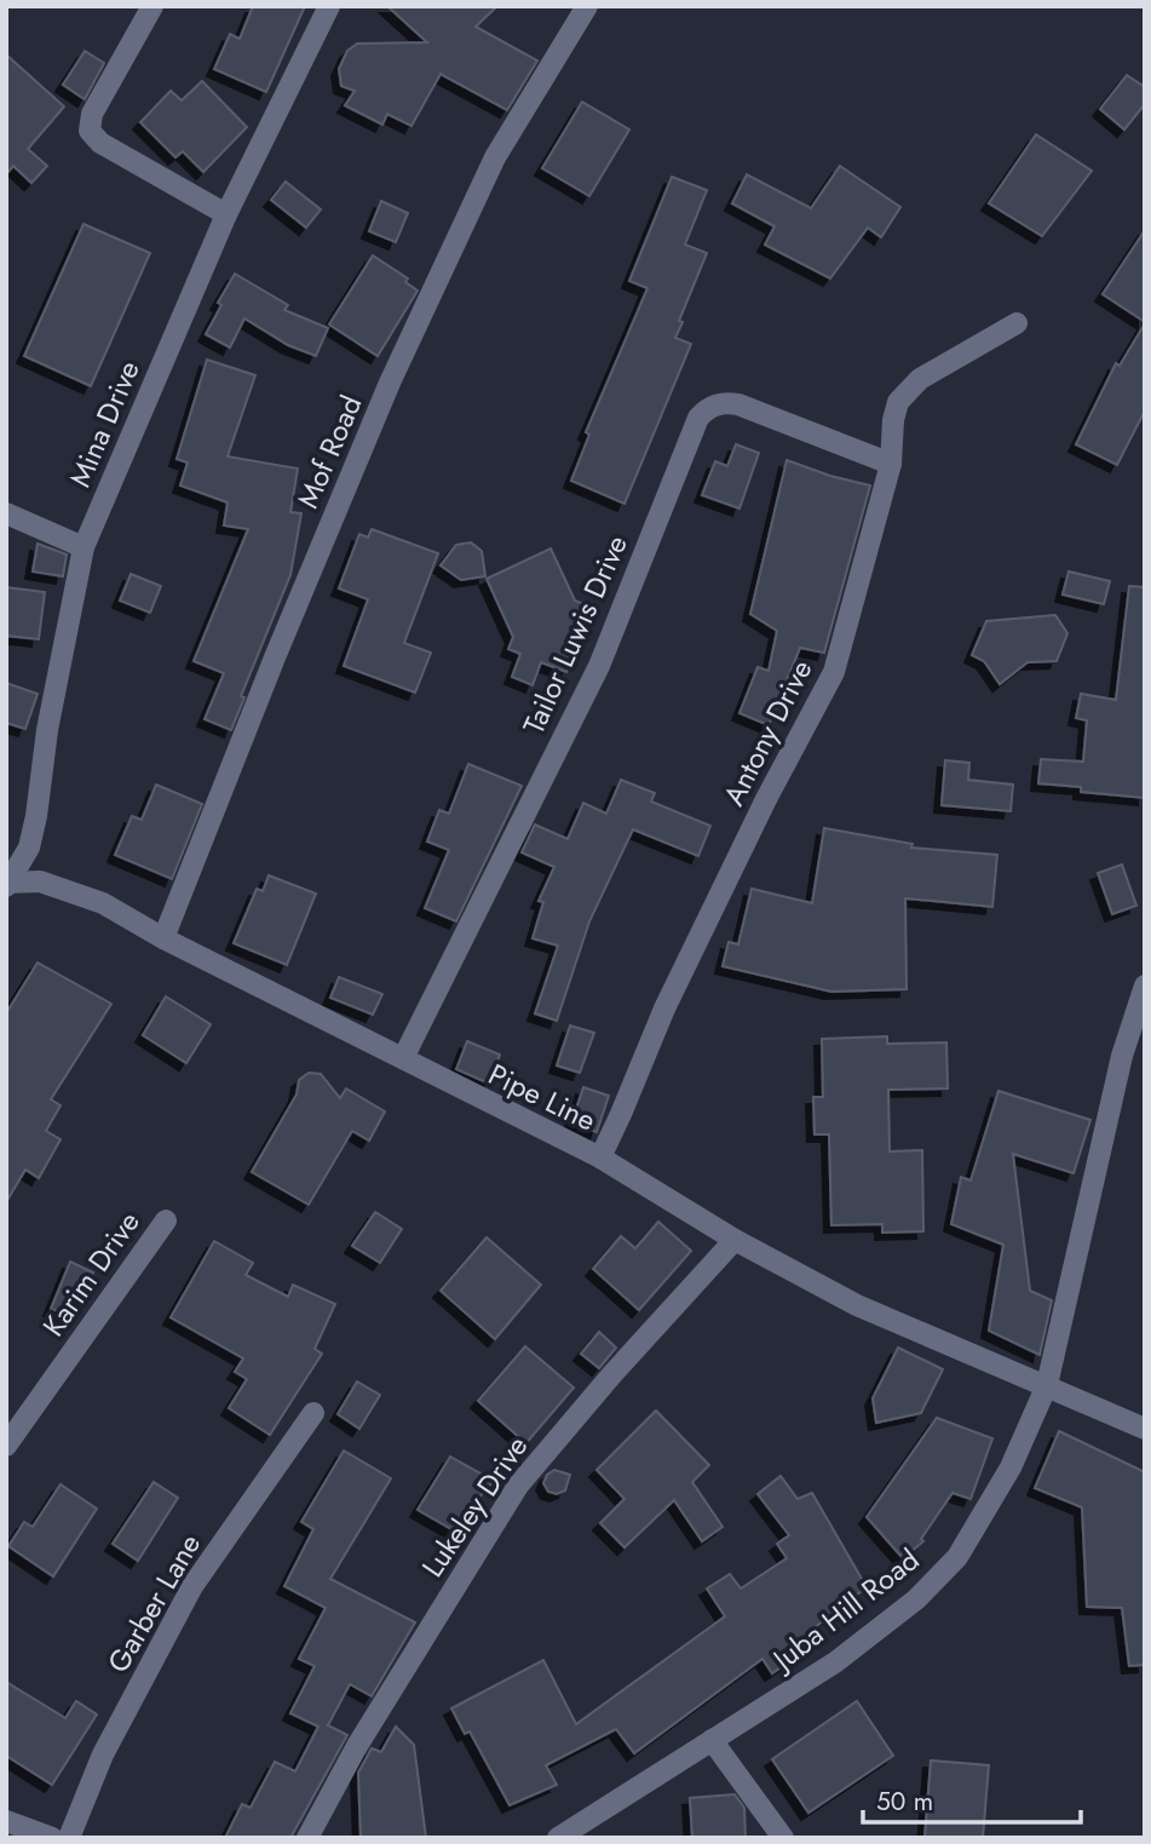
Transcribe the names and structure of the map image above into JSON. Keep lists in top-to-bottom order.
{
  "streets": {
    "street": [
      "Mina Drive",
      "Mof Road",
      "Tailor Luwis Drive",
      "Antony Drive",
      "Pipe Line",
      "Karim Drive",
      "Lukeley Drive",
      "Garber Lane",
      "Juba Hill Road"
    ]
  },
  "crossings": [
    ["Mina Drive", "Pipe Line"],
    ["Mof Road", "Pipe Line"],
    ["Tailor Luwis Drive", "Antony Drive"],
    ["Tailor Luwis Drive", "Pipe Line"],
    ["Antony Drive", "Pipe Line"],
    ["Pipe Line", "Lukeley Drive"],
    ["Pipe Line", "Juba Hill Road"]
  ],
  "scale_bar": "50 m"
}
